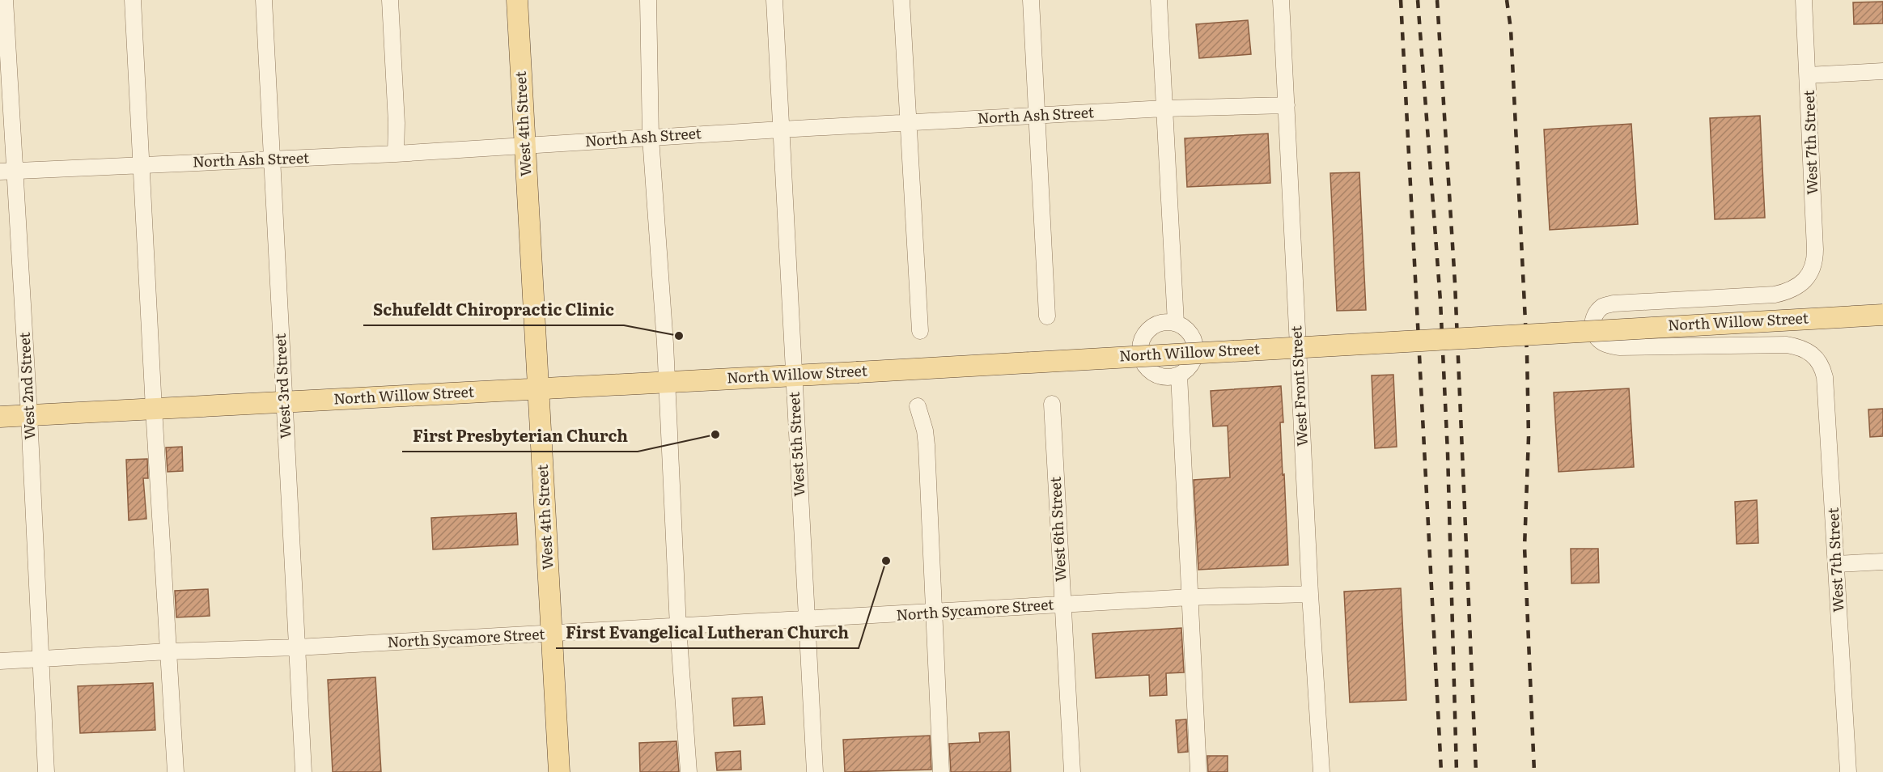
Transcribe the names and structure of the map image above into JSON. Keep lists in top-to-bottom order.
{
  "streets": {
    "main road": ["West 4th Street", "North Willow Street"],
    "street": [
      "North Ash Street",
      "West 7th Street",
      "West 2nd Street",
      "West 3rd Street",
      "West Front Street",
      "West 5th Street",
      "West 6th Street",
      "North Sycamore Street"
    ]
  },
  "crossings": [
    ["North Ash Street", "West 4th Street"],
    ["North Ash Street", "West 2nd Street"],
    ["North Ash Street", "West 3rd Street"],
    ["North Ash Street", "West Front Street"],
    ["North Ash Street", "West 5th Street"],
    ["West 4th Street", "North Willow Street"],
    ["West 4th Street", "North Sycamore Street"],
    ["West 7th Street", "North Willow Street"],
    ["North Willow Street", "West 2nd Street"],
    ["North Willow Street", "West 3rd Street"],
    ["North Willow Street", "West Front Street"],
    ["North Willow Street", "West 5th Street"],
    ["West 2nd Street", "North Sycamore Street"],
    ["West 3rd Street", "North Sycamore Street"],
    ["West Front Street", "North Sycamore Street"],
    ["West 5th Street", "North Sycamore Street"],
    ["West 6th Street", "North Sycamore Street"]
  ],
  "places": ["Schufeldt Chiropractic Clinic", "First Presbyterian Church", "First Evangelical Lutheran Church"]
}
